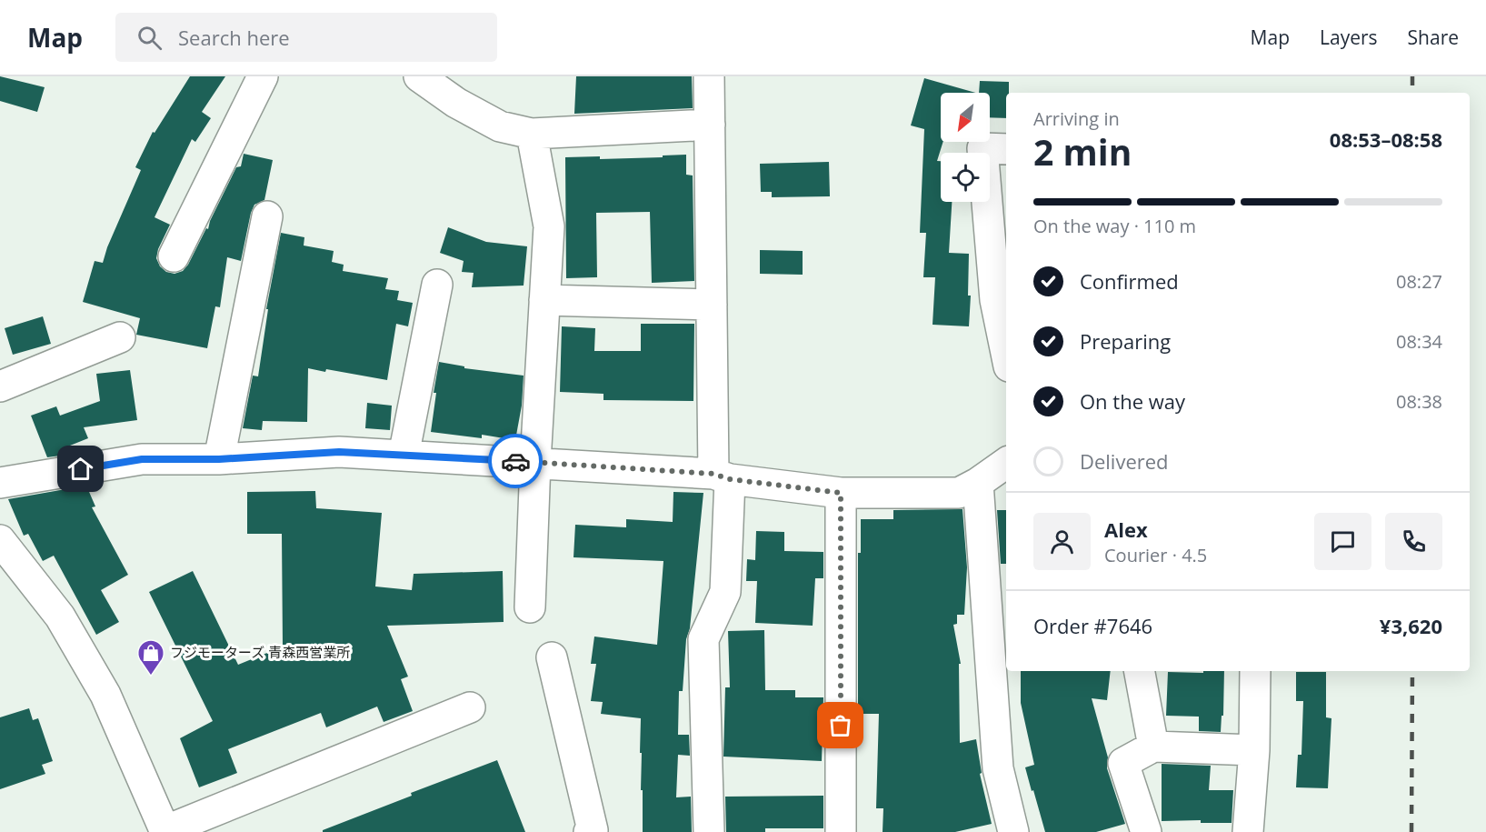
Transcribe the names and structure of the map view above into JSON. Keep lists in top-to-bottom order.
{
  "places": {
    "shop": ["フジモーターズ 青森西営業所"]
  },
  "north": "bottom left",
  "page": {
    "header": "Map",
    "search": "Search here",
    "nav": ["Map", "Layers", "Share"],
    "heading": ["2 min", "Arriving in", "08:53–08:58"],
    "panel": [
      "Alex",
      "Courier · 4.5",
      "Order #7646",
      "¥3,620"
    ],
    "bar": "On the way · 110 m",
    "list": [
      ["Confirmed", "08:27"],
      ["Preparing", "08:34"],
      ["On the way", "08:38"],
      "Delivered"
    ]
  }
}
